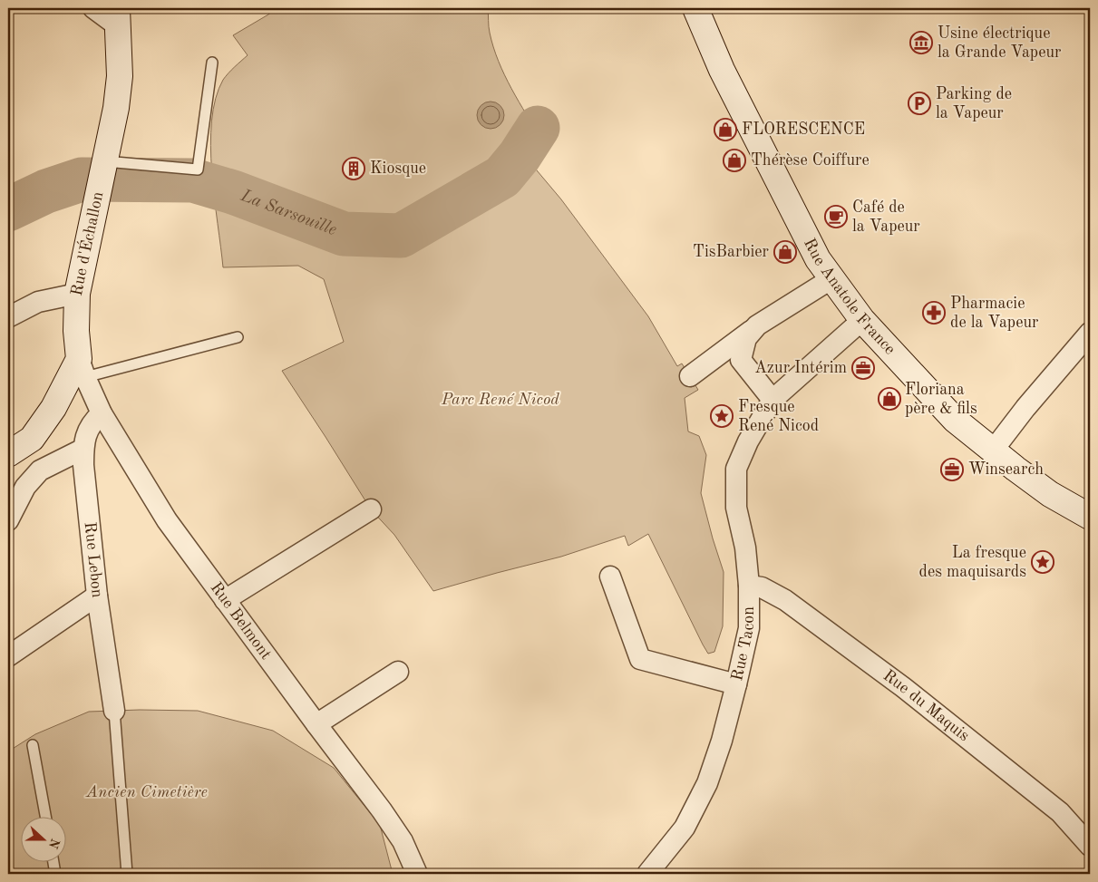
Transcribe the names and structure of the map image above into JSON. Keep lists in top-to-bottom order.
{
  "streets": {
    "main road": ["Rue d'Échallon", "Rue Anatole France"],
    "street": [
      "Rue Lebon",
      "Rue Belmont",
      "Rue Tacon",
      "Rue du Maquis"
    ]
  },
  "crossings": [
    ["Rue d'Échallon", "Rue Belmont"],
    ["Rue Anatole France", "Rue Tacon"],
    ["Rue Lebon", "Rue Belmont"],
    ["Rue Tacon", "Rue du Maquis"]
  ],
  "water": ["La Sarsouille"],
  "parks": ["Parc René Nicod", "Ancien Cimetière"],
  "places": {
    "museum": ["Usine électrique la Grande Vapeur"],
    "parking": ["Parking de la Vapeur"],
    "shop": [
      "FLORESCENCE",
      "Thérèse Coiffure",
      "TisBarbier",
      "Floriana père & fils"
    ],
    "building": ["Kiosque"],
    "cafe": ["Café de la Vapeur"],
    "pharmacy": ["Pharmacie de la Vapeur"],
    "office": ["Azur Intérim", "Winsearch"],
    "place": ["Fresque René Nicod", "La fresque des maquisards"]
  },
  "north": "right"
}
